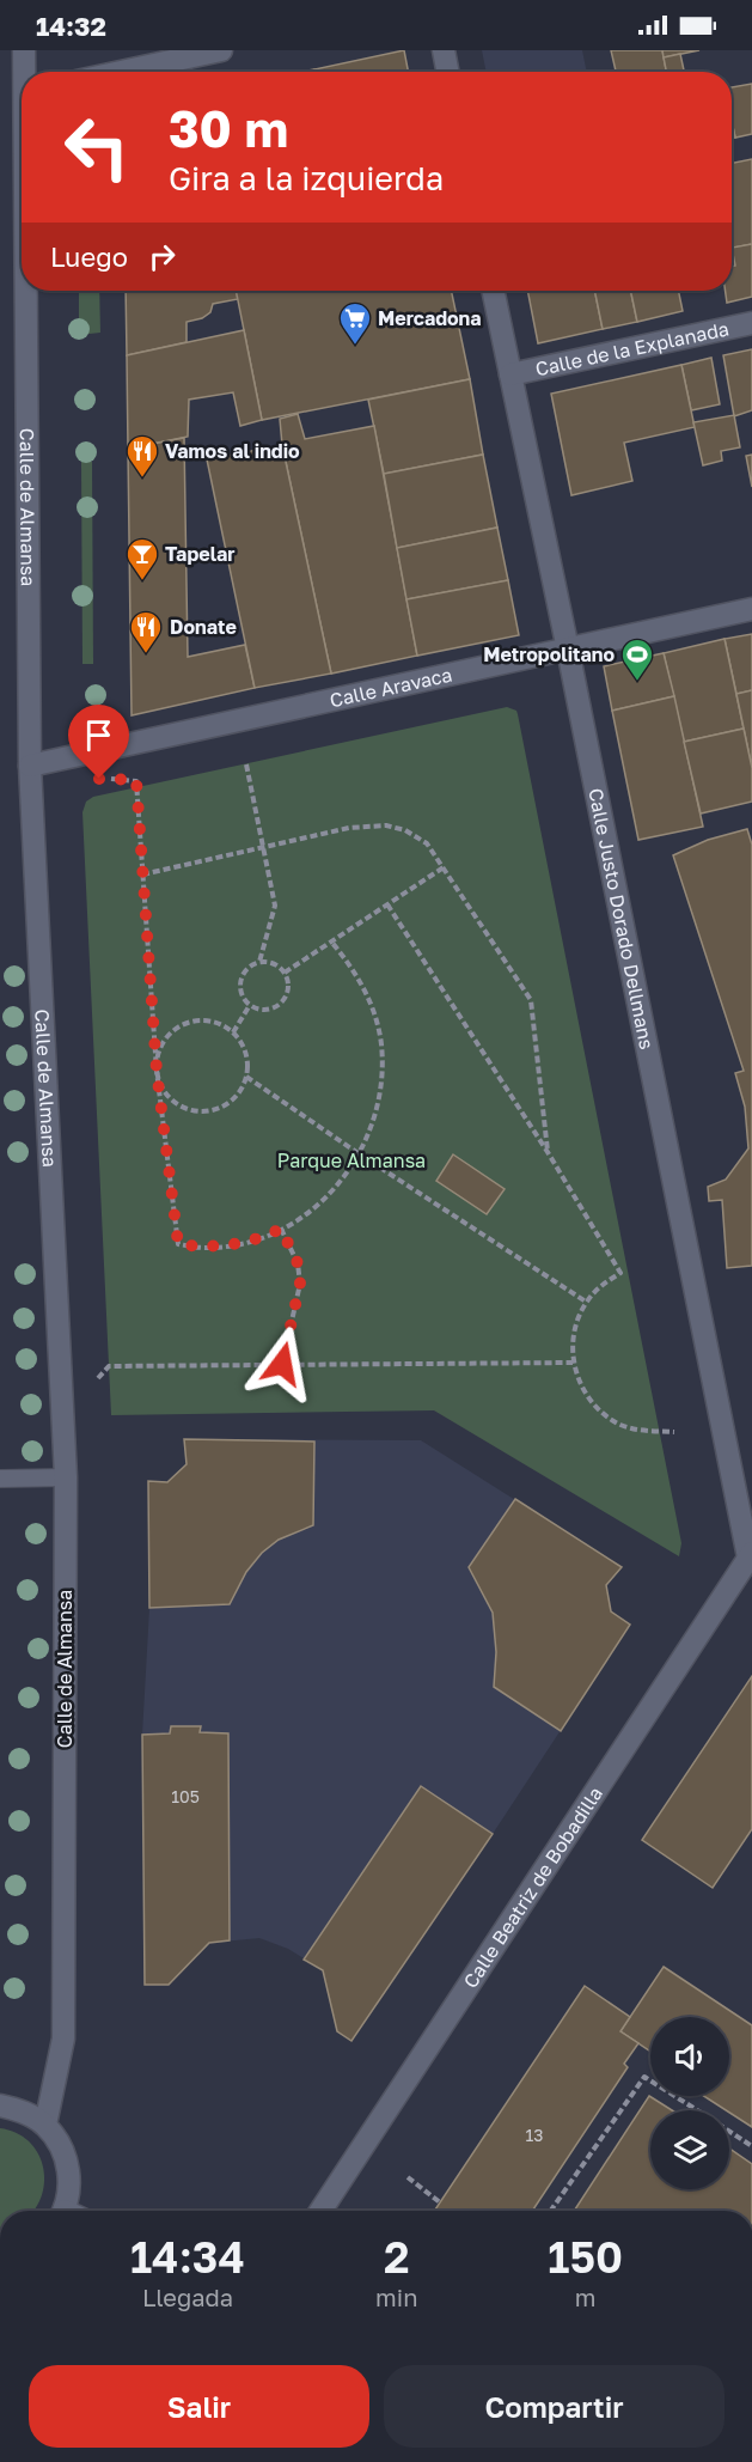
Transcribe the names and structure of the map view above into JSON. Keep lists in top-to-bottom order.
{
  "streets": {
    "street": [
      "Calle de la Explanada",
      "Calle de Almansa",
      "Calle Aravaca",
      "Calle Justo Dorado Dellmans",
      "Calle Beatriz de Bobadilla"
    ]
  },
  "crossings": [
    ["Calle de la Explanada", "Calle Justo Dorado Dellmans"],
    ["Calle de Almansa", "Calle Aravaca"],
    ["Calle Aravaca", "Calle Justo Dorado Dellmans"],
    ["Calle Justo Dorado Dellmans", "Calle Beatriz de Bobadilla"]
  ],
  "parks": ["Parque Almansa"],
  "places": {
    "supermarket": ["Mercadona"],
    "restaurant": ["Vamos al indio", "Donate"],
    "bar": ["Tapelar"],
    "sports": ["Metropolitano"]
  },
  "house_numbers": ["105", "13"],
  "page": {
    "status": "14:32",
    "turn": ["30 m", "Gira a la izquierda"],
    "then": "Luego",
    "eta": [
      "14:34",
      "Llegada",
      "2",
      "min",
      "150",
      "m"
    ],
    "buttons": ["Salir", "Compartir"]
  }
}
